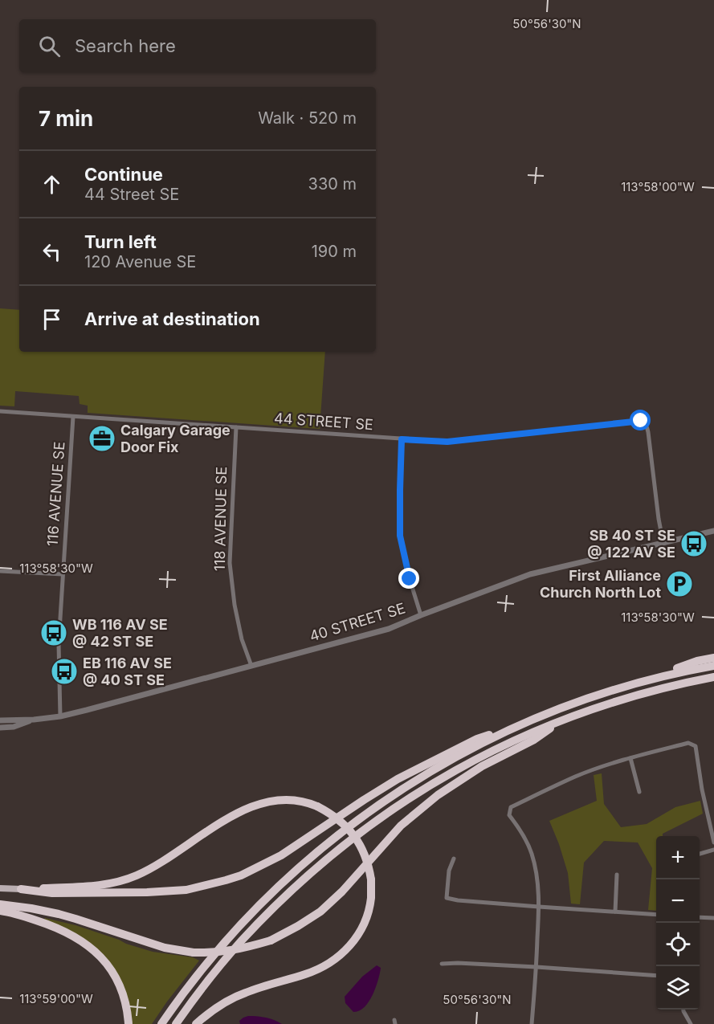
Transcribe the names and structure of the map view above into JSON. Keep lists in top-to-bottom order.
{
  "streets": {
    "street": [
      "44 STREET SE",
      "116 AVENUE SE",
      "118 AVENUE SE",
      "40 STREET SE"
    ]
  },
  "crossings": [
    ["44 STREET SE", "116 AVENUE SE"],
    ["44 STREET SE", "118 AVENUE SE"],
    ["44 STREET SE", "40 STREET SE"],
    ["116 AVENUE SE", "40 STREET SE"],
    ["118 AVENUE SE", "40 STREET SE"]
  ],
  "places": {
    "office": ["Calgary Garage Door Fix"],
    "bus stop": ["SB 40 ST SE @ 122 AV SE", "WB 116 AV SE @ 42 ST SE", "EB 116 AV SE @ 40 ST SE"],
    "parking": ["First Alliance Church North Lot"]
  },
  "page": {
    "search": "Search here",
    "heading": ["7 min", "Walk · 520 m"],
    "list": [
      ["Continue", "44 Street SE", "330 m"],
      ["Turn left", "120 Avenue SE", "190 m"],
      "Arrive at destination"
    ],
    "map_buttons": ["+", "−"]
  },
  "coordinates": [
    "50°56'30\"N",
    "113°58'00\"W",
    "113°58'30\"W",
    "113°59'00\"W"
  ]
}
